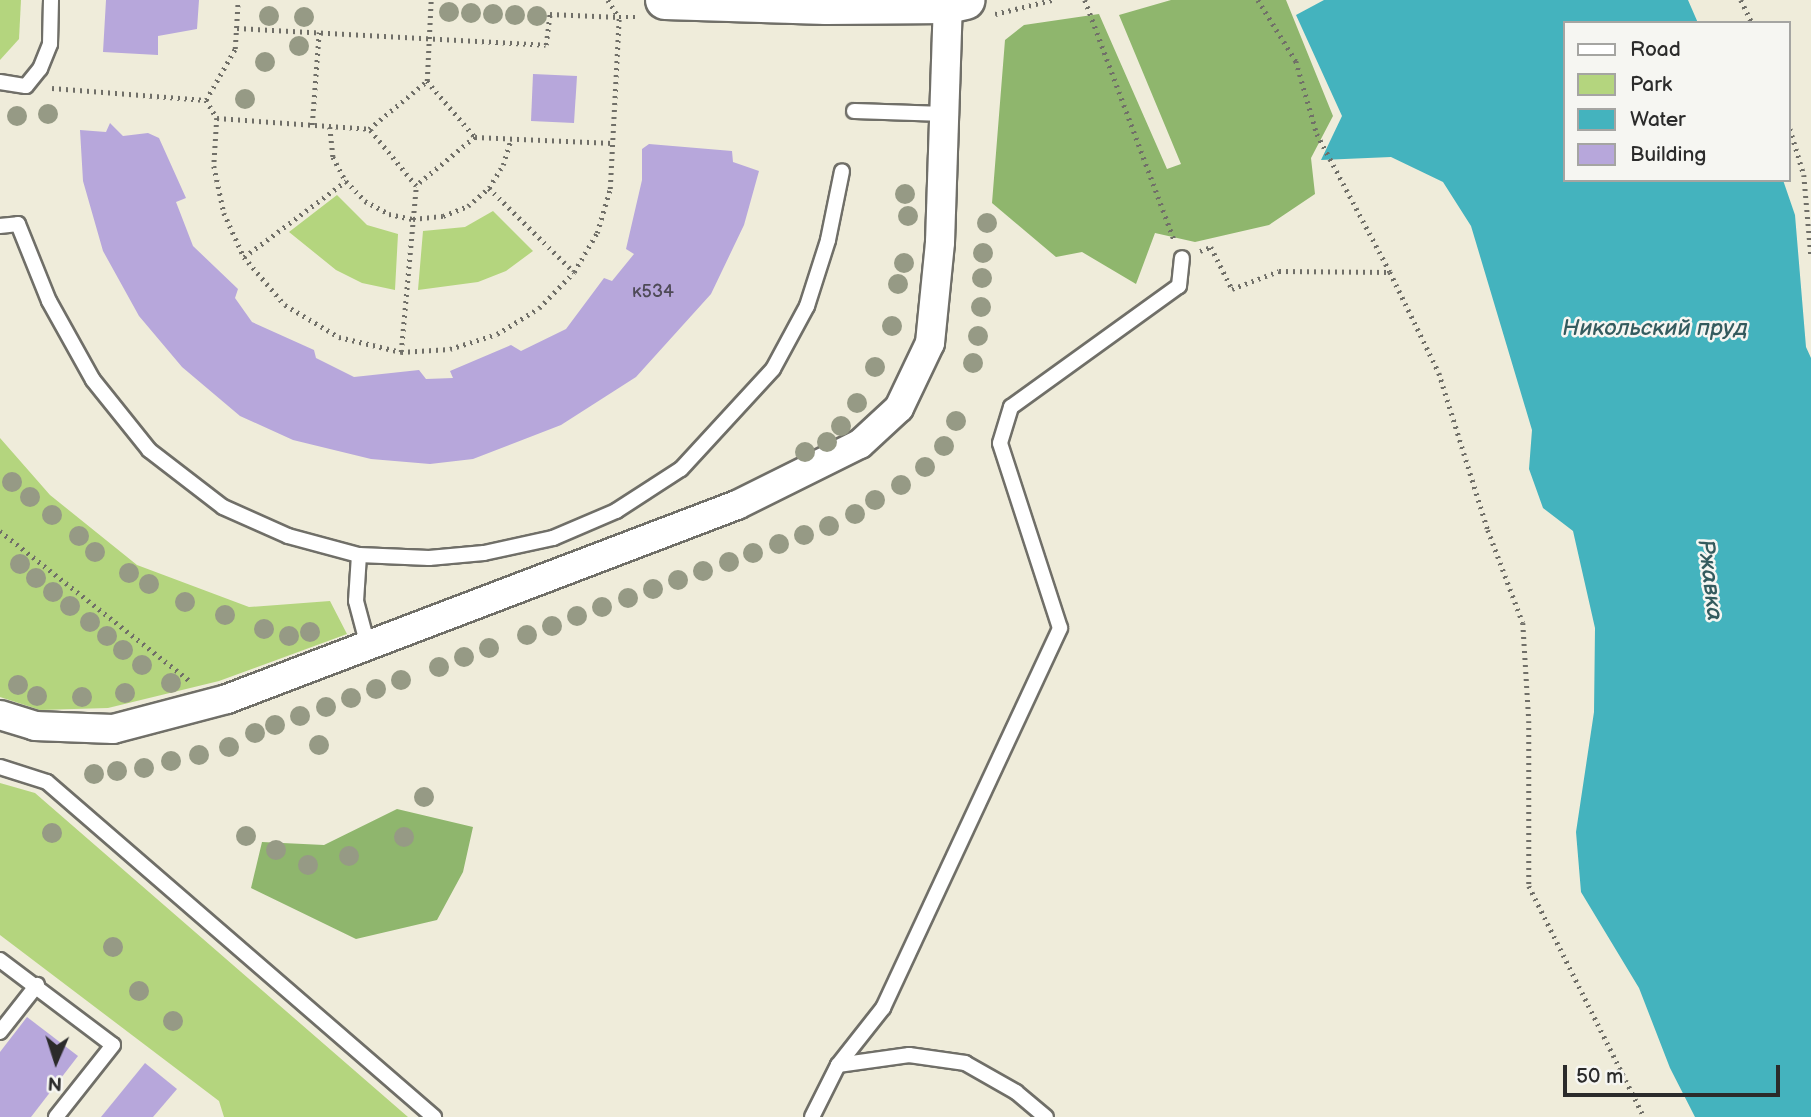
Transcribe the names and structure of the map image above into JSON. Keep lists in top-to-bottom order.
{
  "water": ["Никольский пруд", "Ржавка"],
  "house_numbers": ["к534"],
  "legend": [
    "Road",
    "Park",
    "Water",
    "Building"
  ],
  "scale_bar": "50 m",
  "north": "bottom"
}
